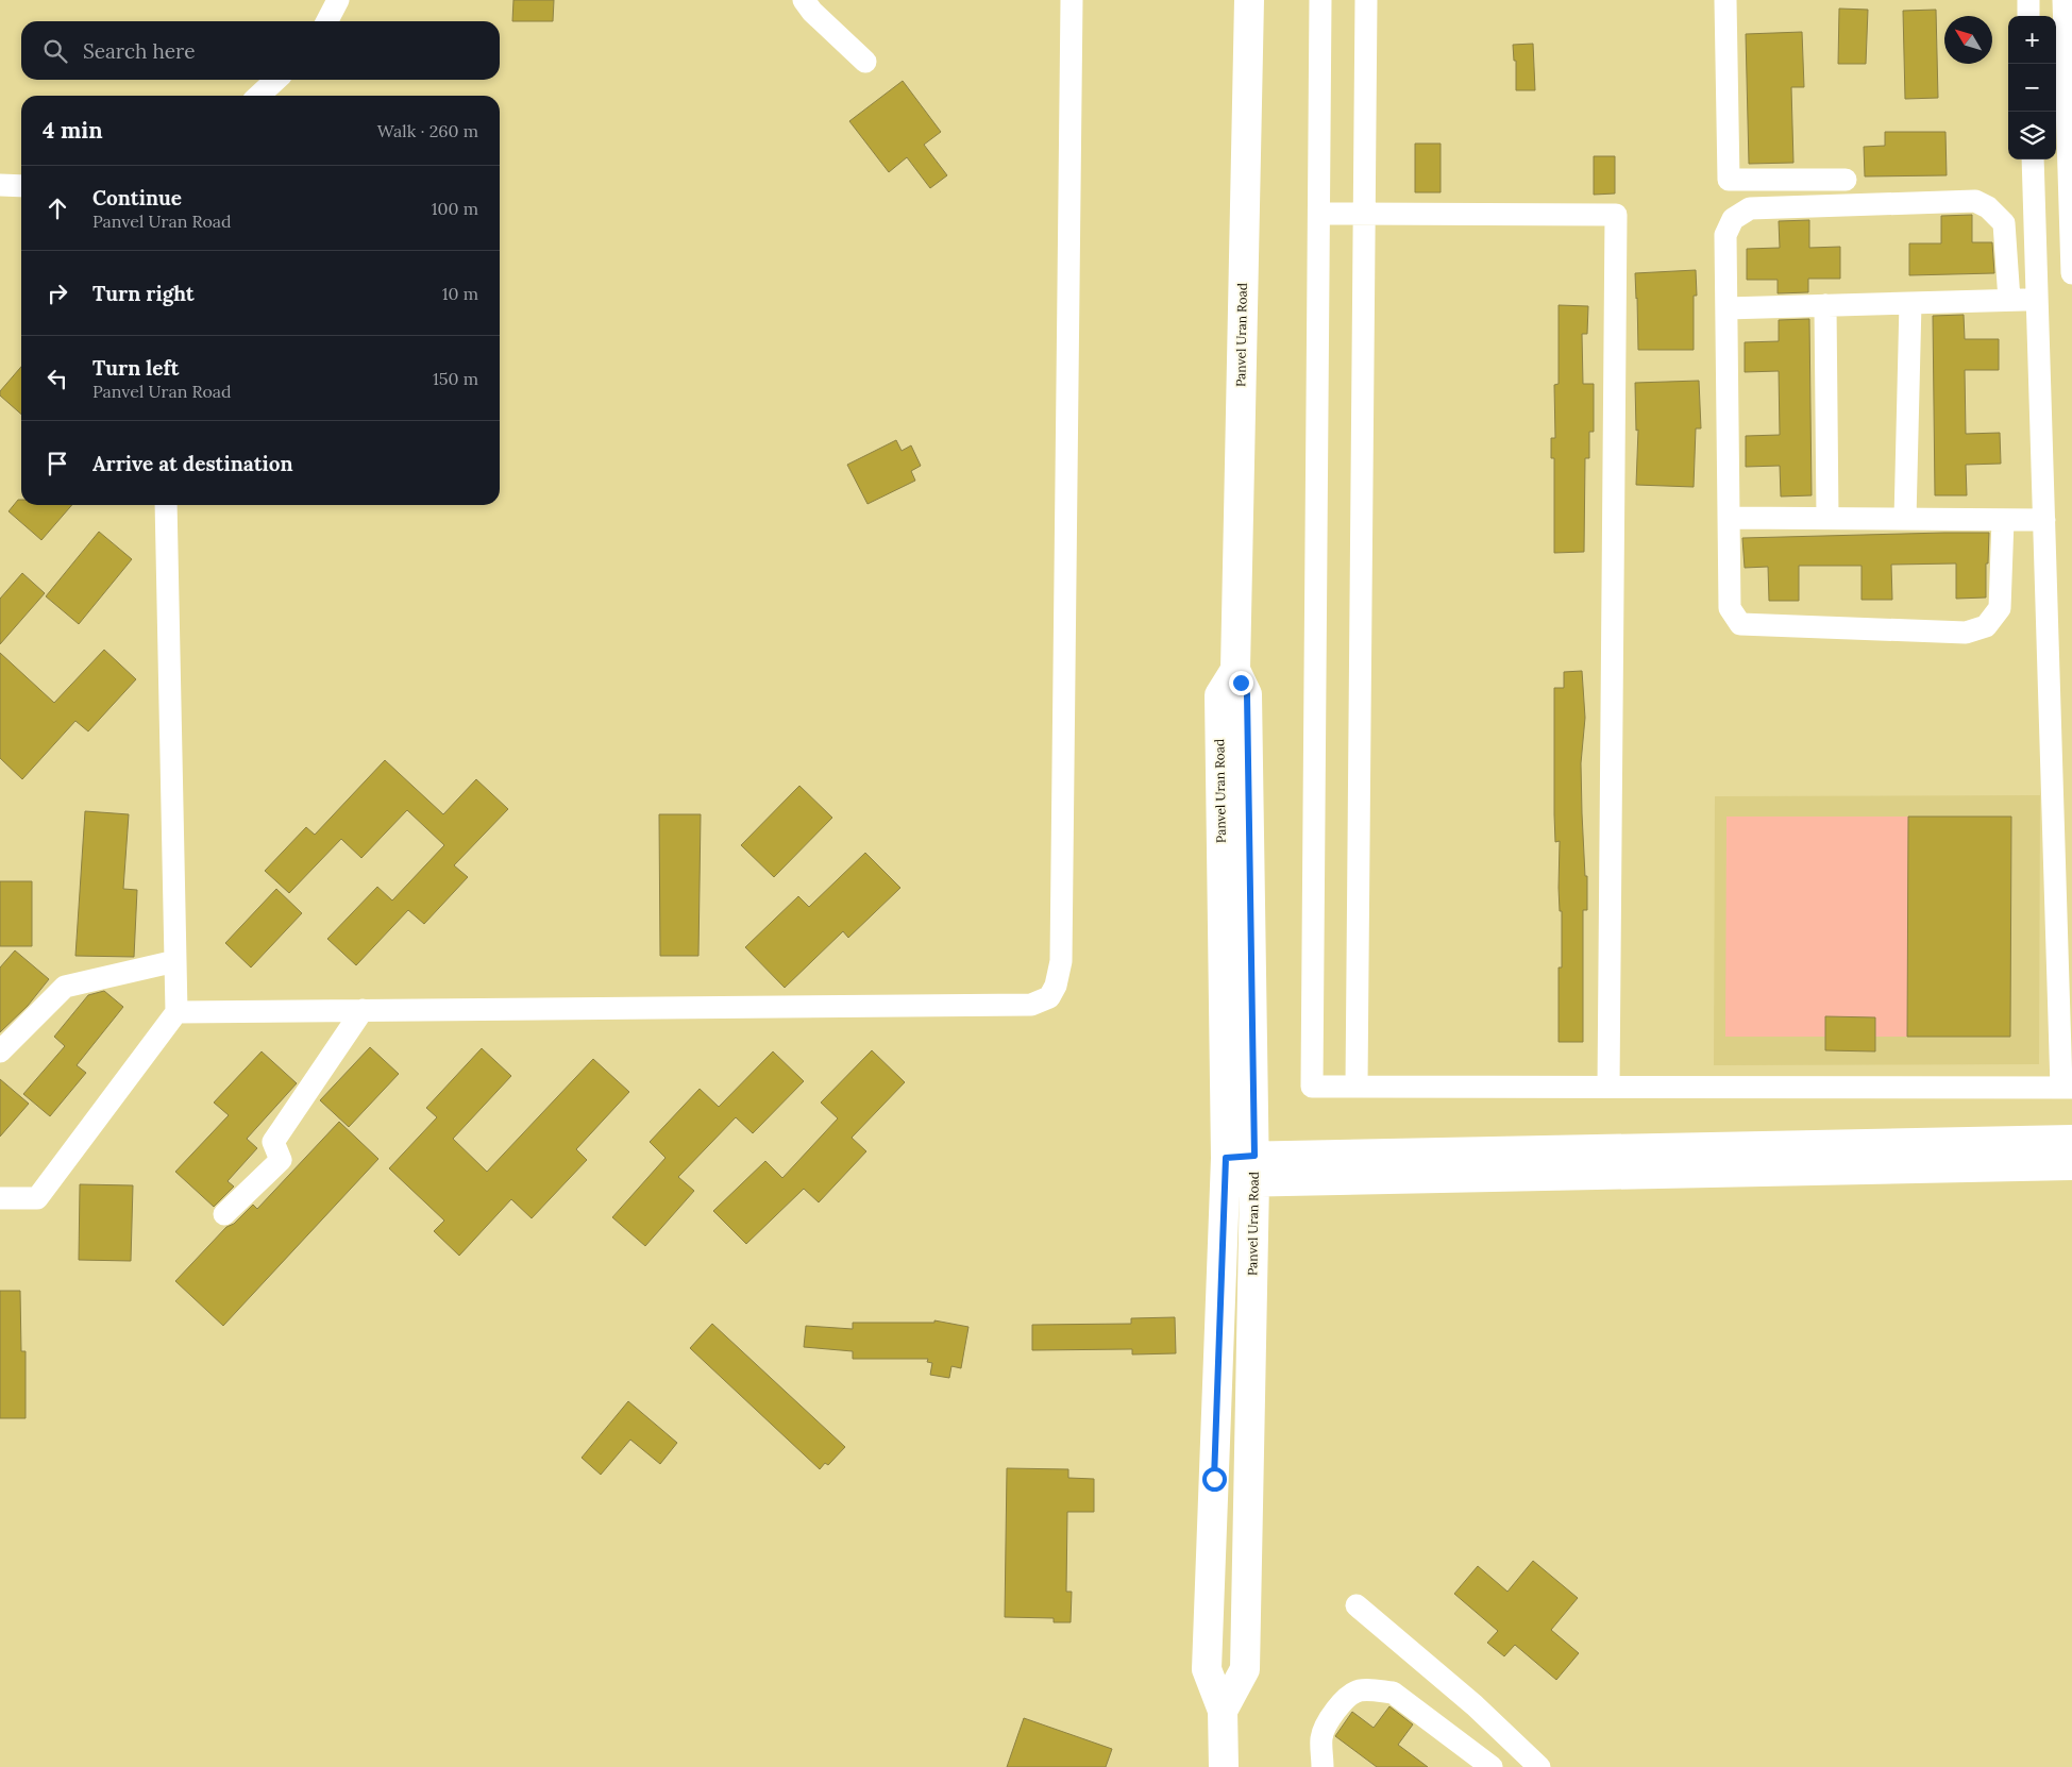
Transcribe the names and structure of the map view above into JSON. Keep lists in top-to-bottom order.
{
  "streets": {
    "main road": ["Panvel Uran Road"]
  },
  "north": "top left",
  "page": {
    "map_buttons": ["+", "−"],
    "search": "Search here",
    "heading": ["4 min", "Walk · 260 m"],
    "list": [
      ["Continue", "Panvel Uran Road", "100 m"],
      ["Turn right", "10 m"],
      ["Turn left", "Panvel Uran Road", "150 m"],
      "Arrive at destination"
    ]
  }
}
